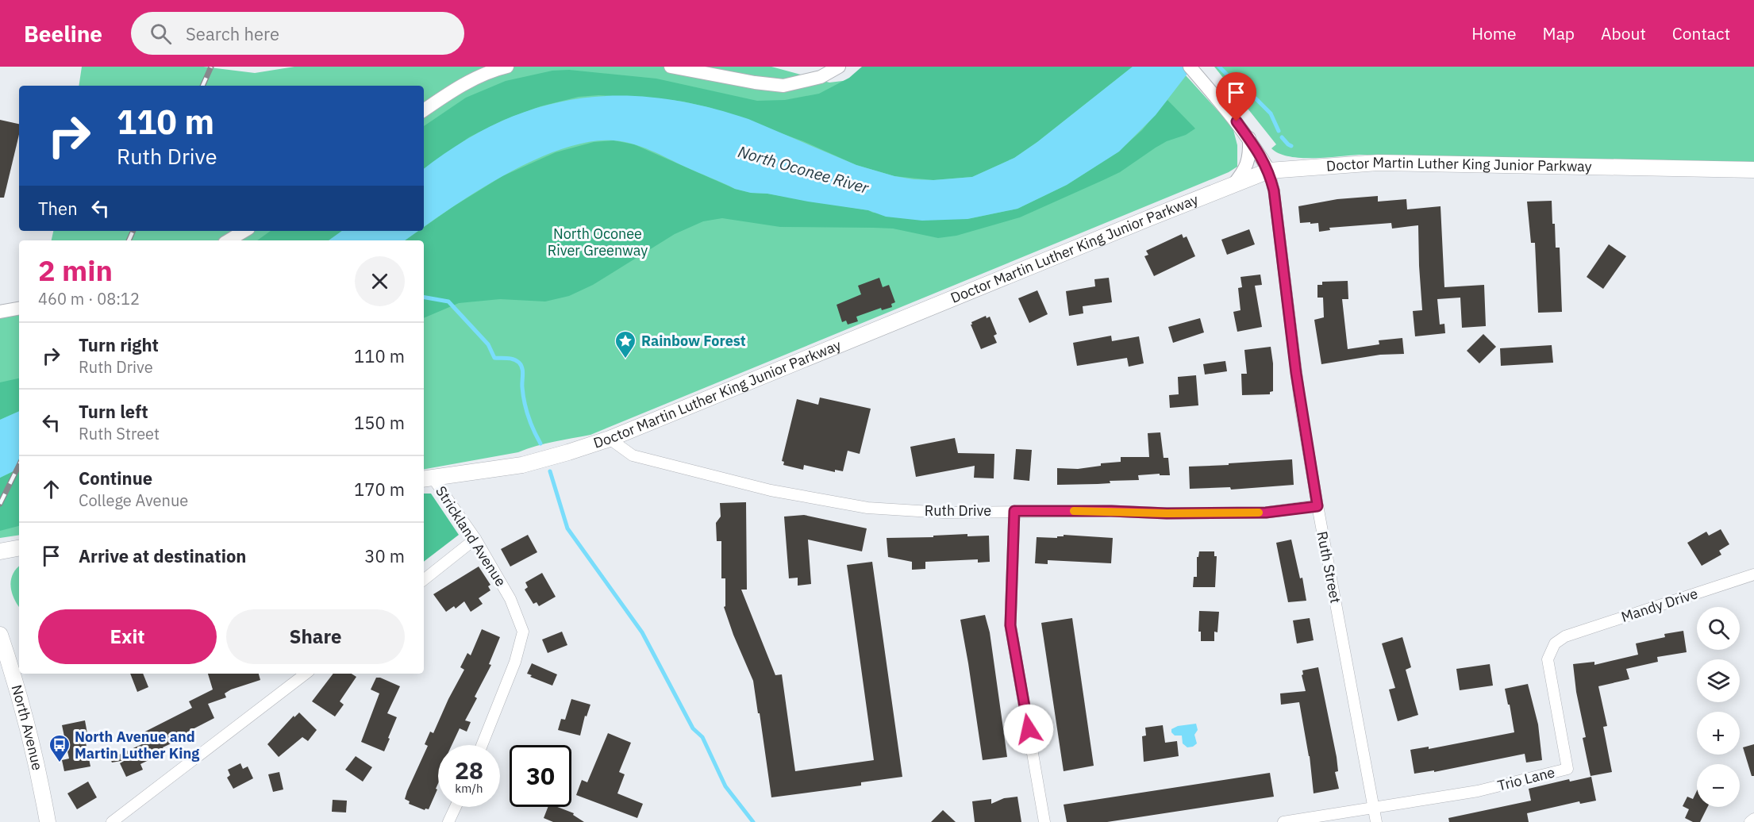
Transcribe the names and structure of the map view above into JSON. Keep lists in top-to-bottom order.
{
  "streets": {
    "main road": ["Doctor Martin Luther King Junior Parkway", "North Avenue"],
    "street": [
      "Ruth Drive",
      "Strickland Avenue",
      "Ruth Street",
      "Mandy Drive",
      "Trio Lane"
    ]
  },
  "crossings": [
    ["Doctor Martin Luther King Junior Parkway", "Ruth Drive"],
    ["Doctor Martin Luther King Junior Parkway", "Strickland Avenue"],
    ["Doctor Martin Luther King Junior Parkway", "Ruth Street"],
    ["Ruth Drive", "Ruth Street"],
    ["Ruth Street", "Trio Lane"],
    ["Mandy Drive", "Trio Lane"]
  ],
  "water": ["North Oconee River"],
  "parks": ["North Oconee River Greenway"],
  "places": {
    "place": ["Rainbow Forest"],
    "bus stop": ["North Avenue and Martin Luther King"]
  },
  "page": {
    "header": "Beeline",
    "search": "Search here",
    "nav": [
      "Home",
      "Map",
      "About",
      "Contact"
    ],
    "turn": ["110 m", "Ruth Drive"],
    "then": "Then",
    "heading": ["2 min", "460 m · 08:12"],
    "list": [
      {
        "name": "Turn right",
        "note": "Ruth Drive",
        "value": "110 m"
      },
      {
        "name": "Turn left",
        "note": "Ruth Street",
        "value": "150 m"
      },
      {
        "name": "Continue",
        "note": "College Avenue",
        "value": "170 m"
      },
      {
        "name": "Arrive at destination",
        "value": "30 m"
      }
    ],
    "buttons": ["Exit", "Share"],
    "map_buttons": ["+", "−"],
    "speed": "28 km/h",
    "limit": "30"
  }
}
